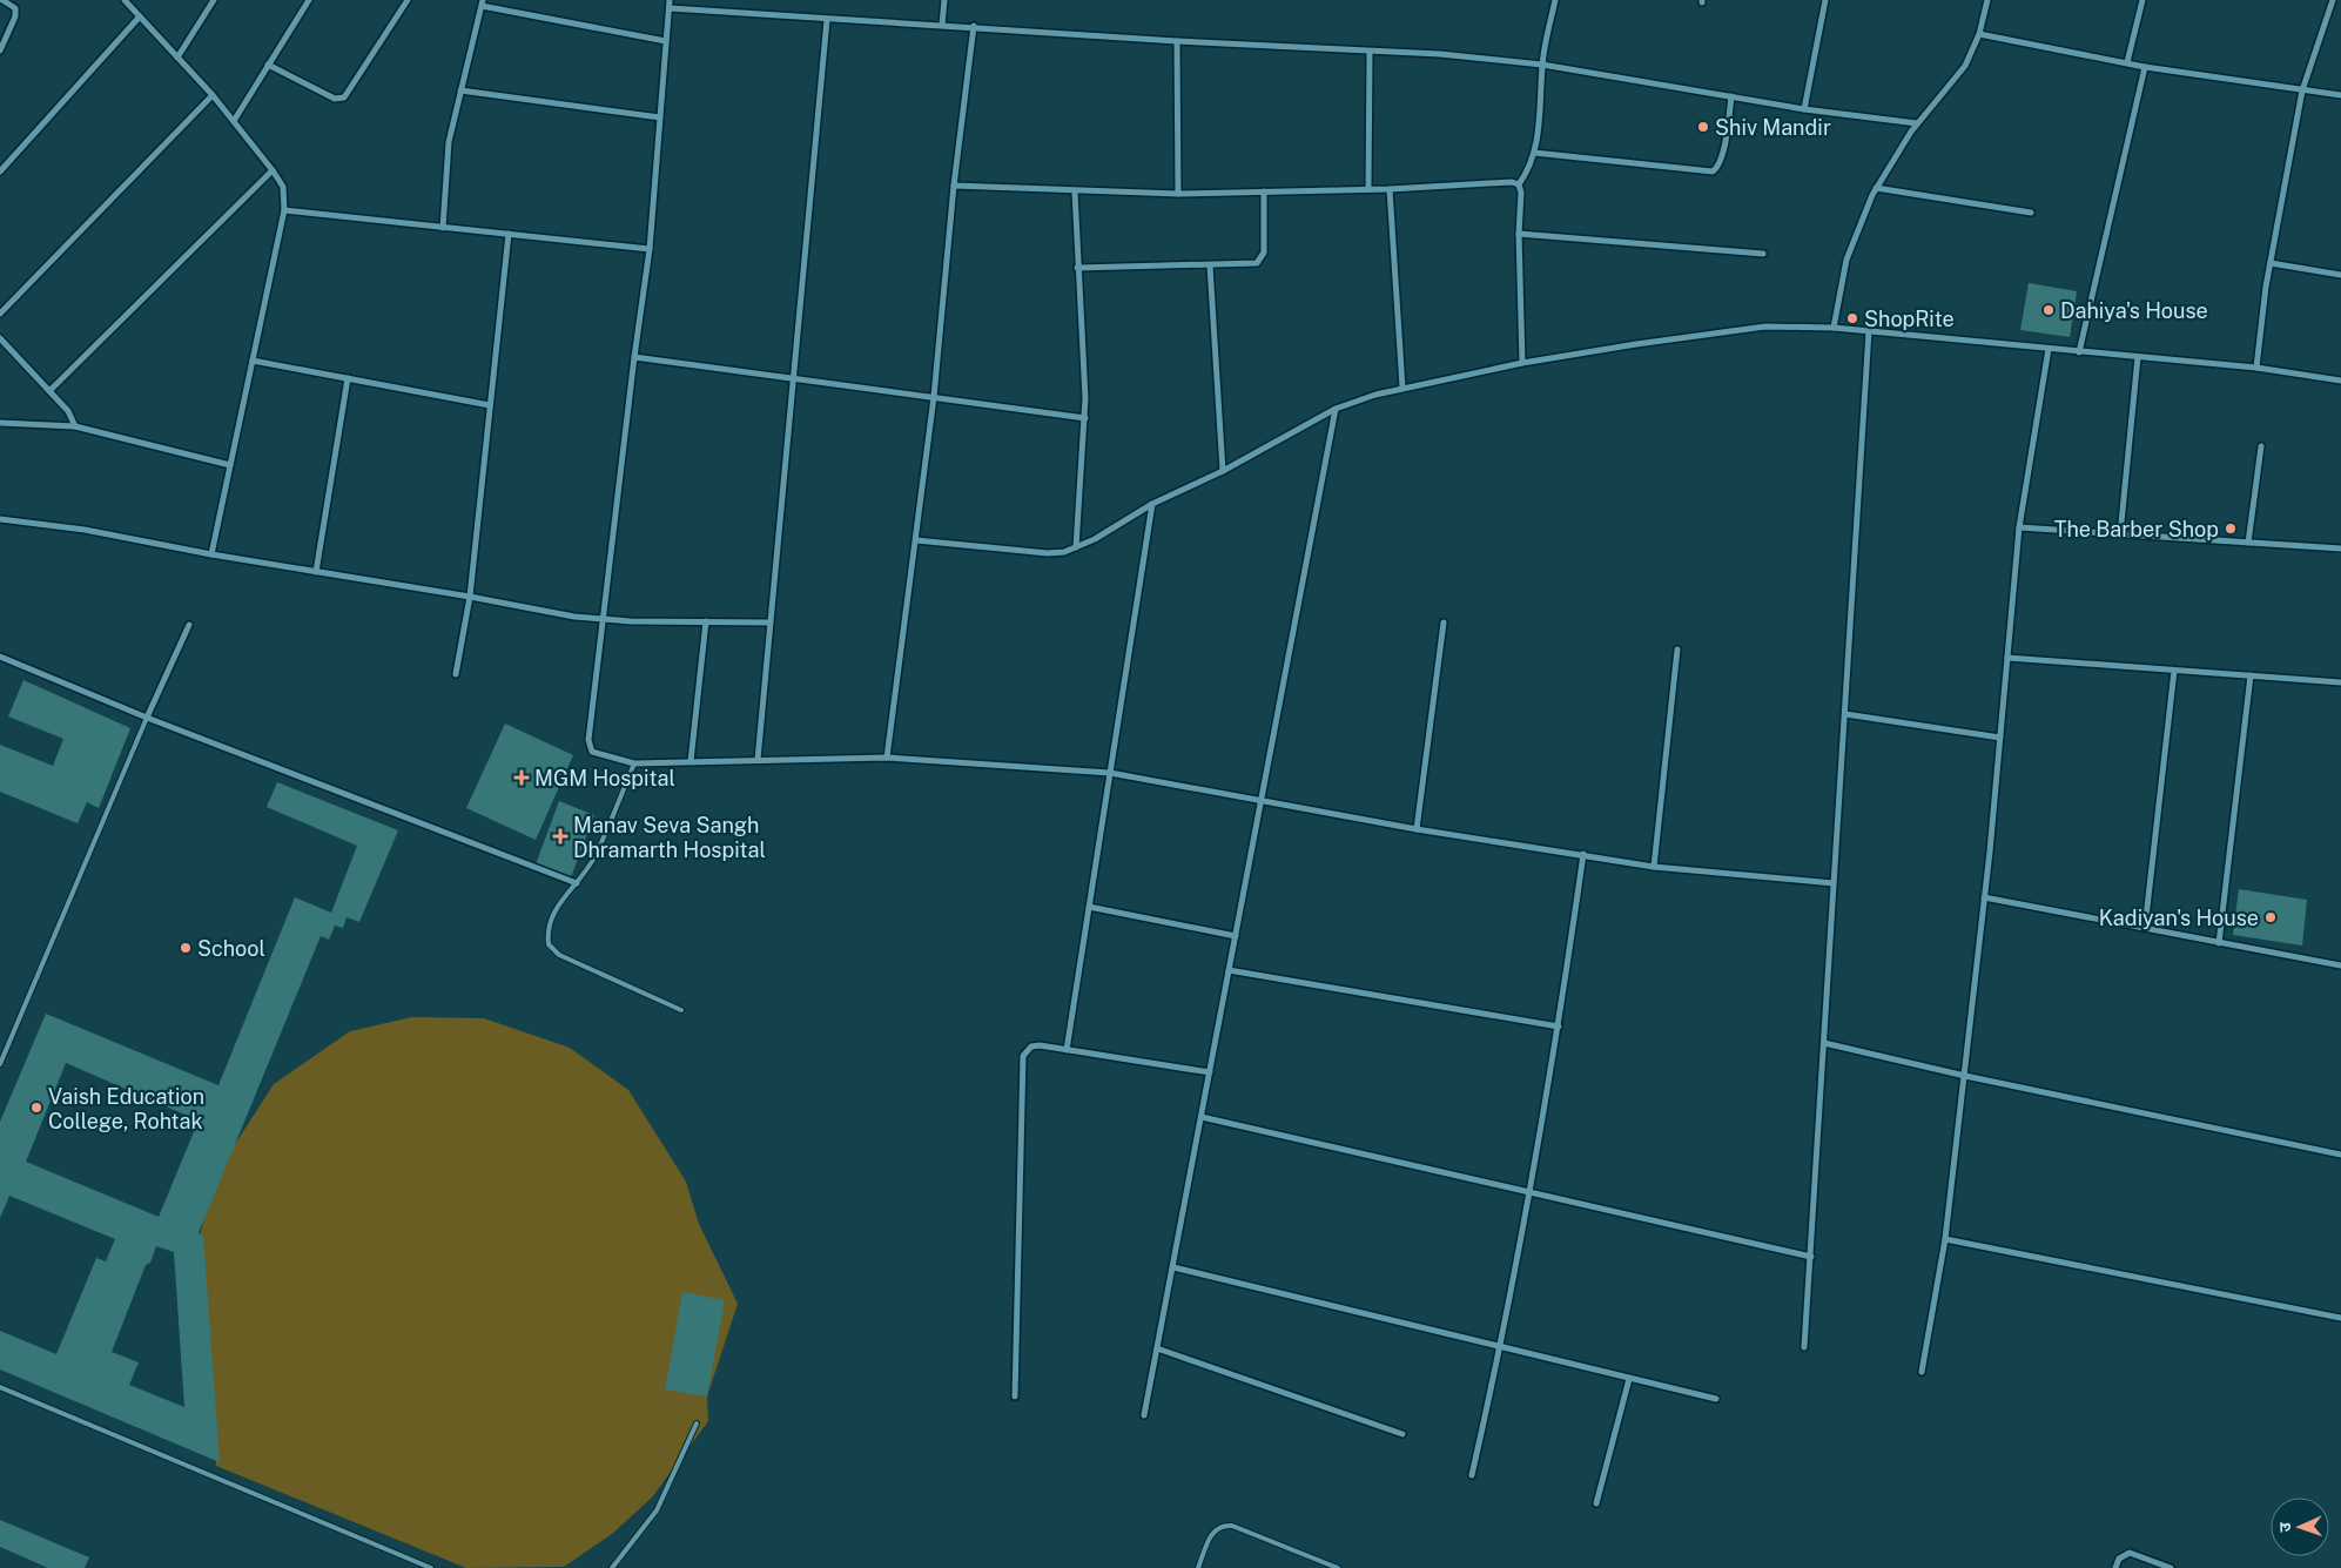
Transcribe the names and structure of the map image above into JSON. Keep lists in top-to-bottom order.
{
  "places": {
    "other": [
      "Shiv Mandir",
      "Dahiya's House",
      "ShopRite",
      "The Barber Shop",
      "Kadiyan's House",
      "School",
      "Vaish Education College, Rohtak"
    ],
    "health": ["MGM Hospital", "Manav Seva Sangh Dhramarth Hospital"]
  },
  "north": "left"
}
